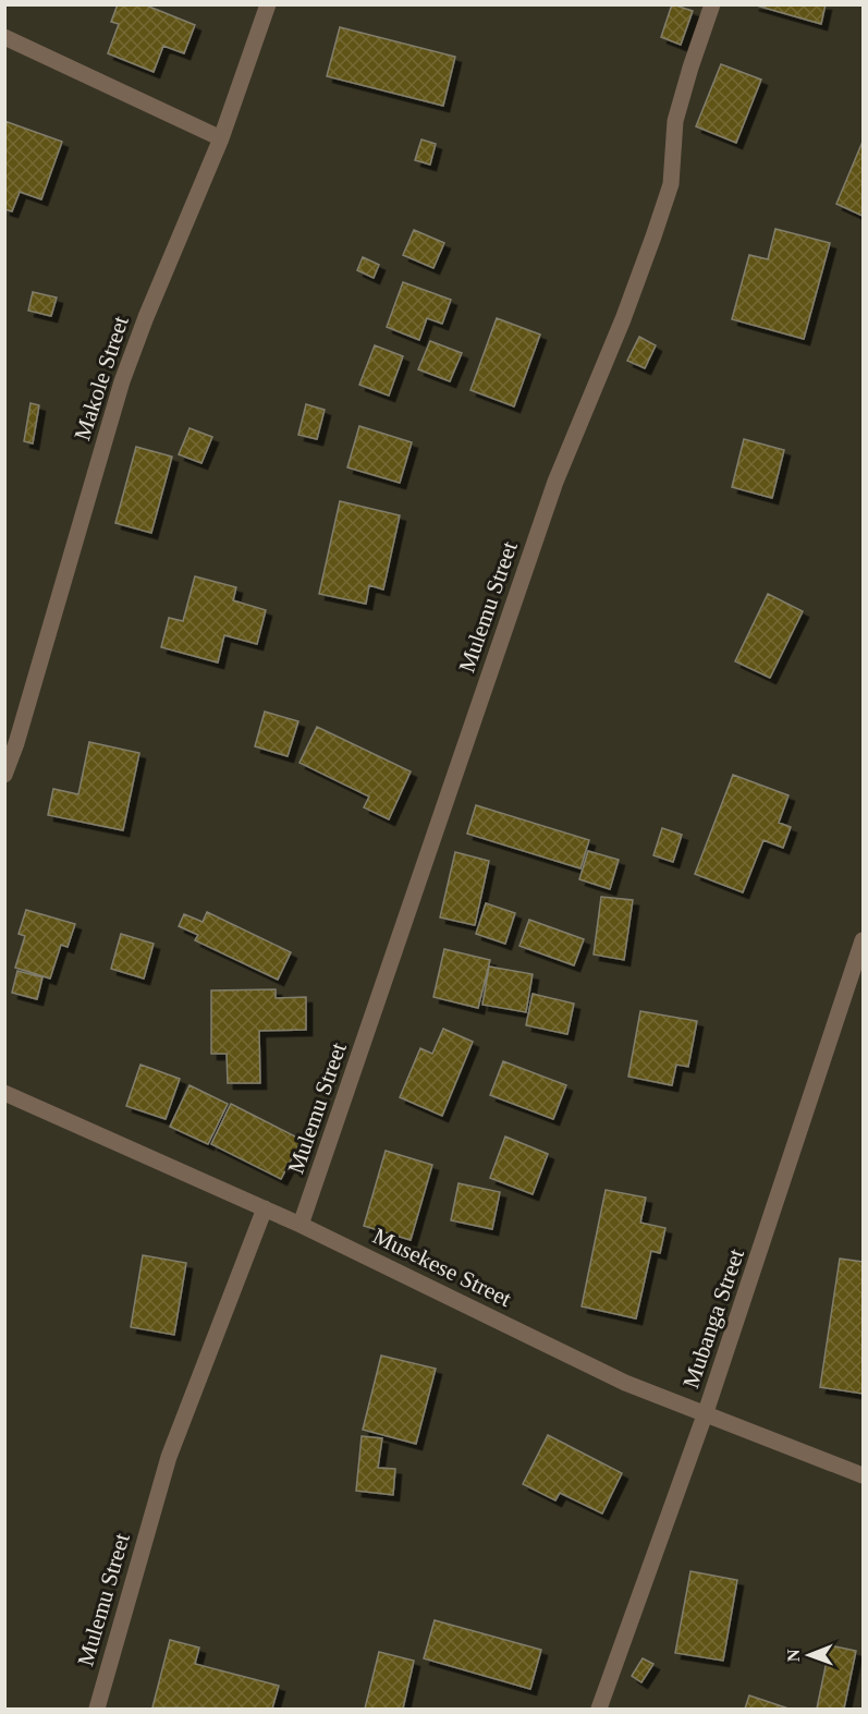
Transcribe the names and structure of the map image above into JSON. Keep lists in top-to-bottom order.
{
  "streets": {
    "street": [
      "Makole Street",
      "Mulemu Street",
      "Musekese Street",
      "Mubanga Street"
    ]
  },
  "crossings": [
    ["Mulemu Street", "Musekese Street"],
    ["Musekese Street", "Mubanga Street"]
  ],
  "north": "left"
}
